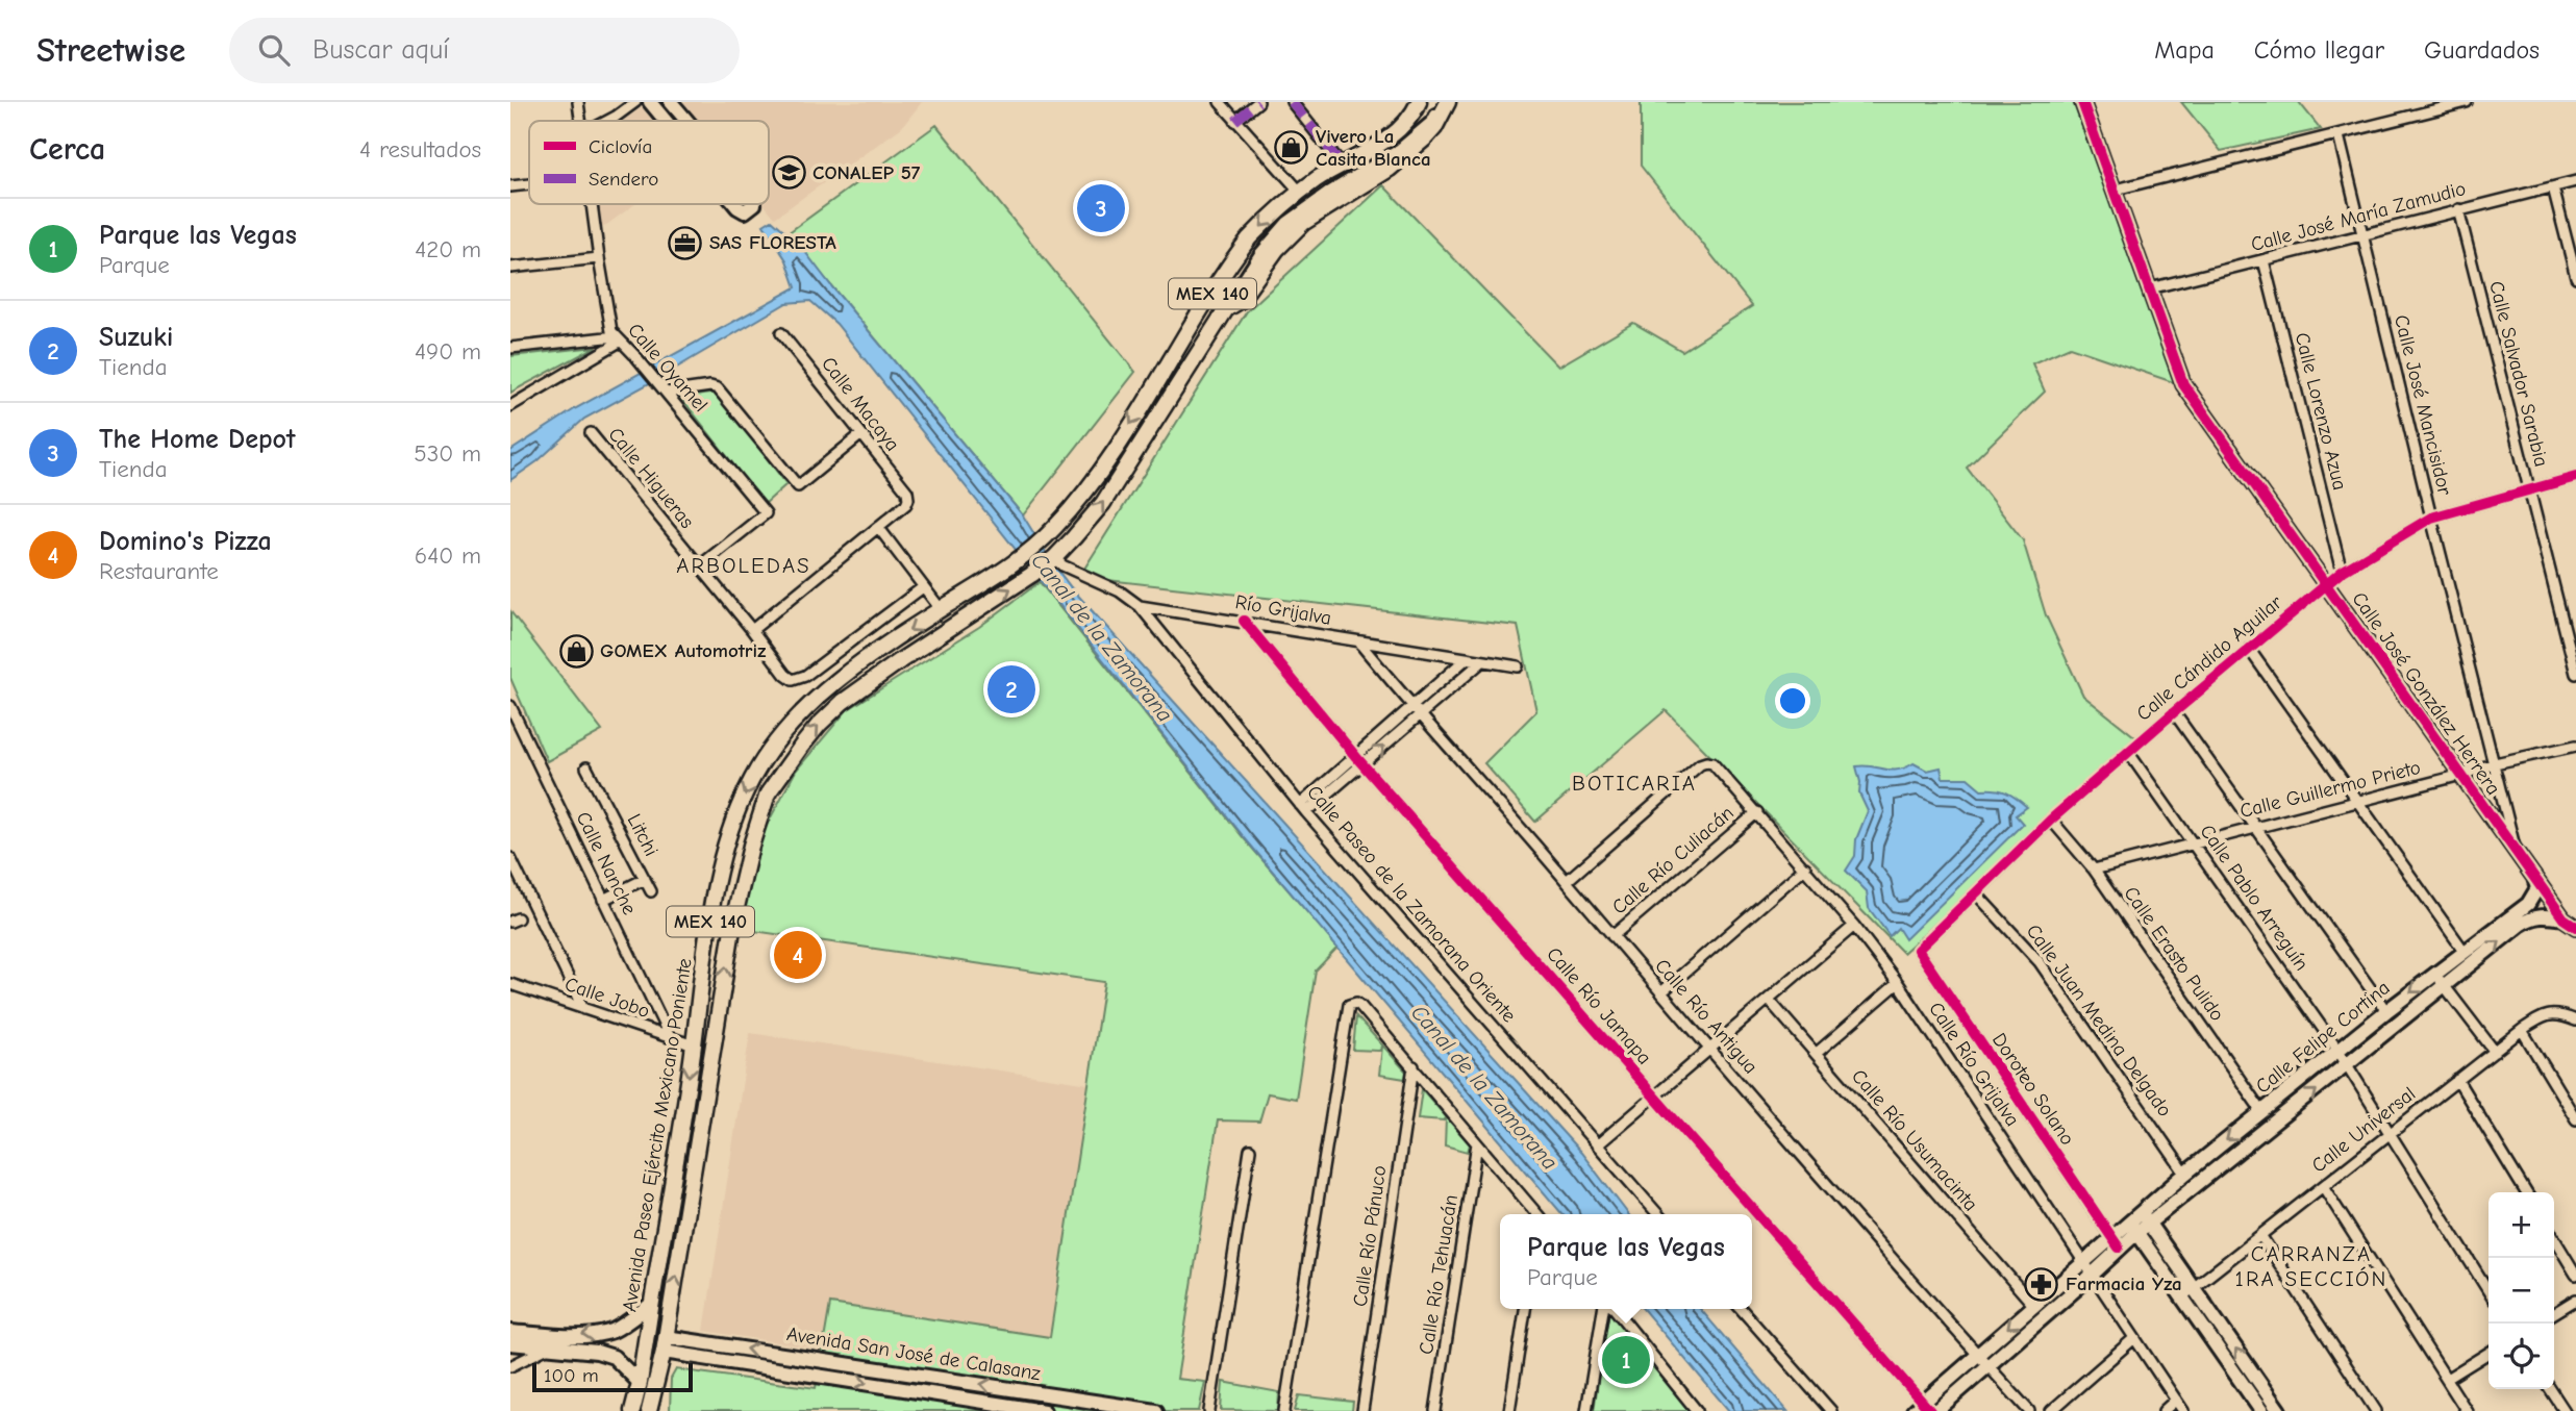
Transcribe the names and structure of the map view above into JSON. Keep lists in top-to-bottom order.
{
  "streets": {
    "main road": ["MEX 140", "Avenida Paseo Ejército Mexicano Poniente"],
    "street": [
      "Calle José María Zamudio",
      "Calle Oyamel",
      "Calle Salvador Sarabia",
      "Calle Macaya",
      "Calle José Mancisidor",
      "Calle Lorenzo Azua",
      "Calle Higueras",
      "Río Grijalva",
      "Calle Cándido Aguilar",
      "Calle José González Herrera",
      "Calle Guillermo Prieto",
      "Litchi",
      "Calle Río Culiacán",
      "Calle Nanche",
      "Calle Pablo Arreguín",
      "Calle Paseo de la Zamorana Oriente",
      "Calle Erasto Pulido",
      "Calle Jobo",
      "Calle Río Jamapa",
      "Calle Río Antigua",
      "Calle Juan Medina Delgado",
      "Calle Felipe Cortina",
      "Calle Río Grijalva",
      "Doroteo Solano",
      "Calle Universal",
      "Calle Río Usumacinta",
      "Calle Río Pánuco",
      "Calle Río Tehuacán",
      "Avenida San José de Calasanz"
    ]
  },
  "crossings": [
    ["Calle José María Zamudio", "Calle Salvador Sarabia"],
    ["Calle José María Zamudio", "Calle José Mancisidor"],
    ["Calle José María Zamudio", "Calle Lorenzo Azua"],
    ["Calle José María Zamudio", "Calle José González Herrera"],
    ["MEX 140", "Río Grijalva"],
    ["MEX 140", "Avenida Paseo Ejército Mexicano Poniente"],
    ["Calle Oyamel", "Calle Higueras"],
    ["Calle Salvador Sarabia", "Calle Cándido Aguilar"],
    ["Calle José Mancisidor", "Calle Cándido Aguilar"],
    ["Calle José Mancisidor", "Calle José González Herrera"],
    ["Calle José Mancisidor", "Calle Guillermo Prieto"],
    ["Calle Lorenzo Azua", "Calle Cándido Aguilar"],
    ["Río Grijalva", "Calle Paseo de la Zamorana Oriente"],
    ["Río Grijalva", "Calle Río Jamapa"],
    ["Río Grijalva", "Calle Río Antigua"],
    ["Río Grijalva", "Avenida Paseo Ejército Mexicano Poniente"],
    ["Calle Cándido Aguilar", "Calle José González Herrera"],
    ["Calle Cándido Aguilar", "Calle Pablo Arreguín"],
    ["Calle Cándido Aguilar", "Calle Erasto Pulido"],
    ["Calle Cándido Aguilar", "Calle Juan Medina Delgado"],
    ["Calle Cándido Aguilar", "Doroteo Solano"],
    ["Calle José González Herrera", "Calle Guillermo Prieto"],
    ["Calle José González Herrera", "Calle Felipe Cortina"],
    ["Calle Guillermo Prieto", "Calle Pablo Arreguín"],
    ["Calle Guillermo Prieto", "Calle Erasto Pulido"],
    ["Litchi", "Calle Nanche"],
    ["Calle Río Culiacán", "Calle Río Antigua"],
    ["Calle Río Culiacán", "Calle Río Grijalva"],
    ["Calle Nanche", "Calle Jobo"],
    ["Calle Pablo Arreguín", "Calle Felipe Cortina"],
    ["Calle Pablo Arreguín", "Calle Universal"],
    ["Calle Erasto Pulido", "Calle Felipe Cortina"],
    ["Calle Jobo", "Avenida Paseo Ejército Mexicano Poniente"],
    ["Calle Río Antigua", "Calle Río Grijalva"],
    ["Calle Juan Medina Delgado", "Calle Felipe Cortina"],
    ["Calle Felipe Cortina", "Calle Río Grijalva"],
    ["Calle Felipe Cortina", "Doroteo Solano"],
    ["Avenida Paseo Ejército Mexicano Poniente", "Avenida San José de Calasanz"]
  ],
  "districts": ["ARBOLEDAS", "BOTICARIA", "CARRANZA 1RA SECCIÓN"],
  "water": ["Canal de la Zamorana"],
  "places": {
    "shop": ["Vivero La Casita Blanca", "GOMEX Automotriz"],
    "school or university": ["CONALEP 57"],
    "office": ["SAS FLORESTA"],
    "pharmacy": ["Farmacia Yza"]
  },
  "legend": ["Ciclovía", "Sendero"],
  "scale_bar": "100 m",
  "page": {
    "header": "Streetwise",
    "search": "Buscar aquí",
    "nav": ["Mapa", "Cómo llegar", "Guardados"],
    "heading": ["Cerca", "4 resultados"],
    "pins": [
      "3",
      "2",
      "4",
      "1"
    ],
    "list": [
      {
        "mark": "1",
        "name": "Parque las Vegas",
        "note": "Parque",
        "value": "420 m"
      },
      {
        "mark": "2",
        "name": "Suzuki",
        "note": "Tienda",
        "value": "490 m"
      },
      {
        "mark": "3",
        "name": "The Home Depot",
        "note": "Tienda",
        "value": "530 m"
      },
      {
        "mark": "4",
        "name": "Domino's Pizza",
        "note": "Restaurante",
        "value": "640 m"
      }
    ],
    "map_buttons": ["+", "−"],
    "popup": ["Parque las Vegas", "Parque"],
    "scale": "100 m"
  }
}
